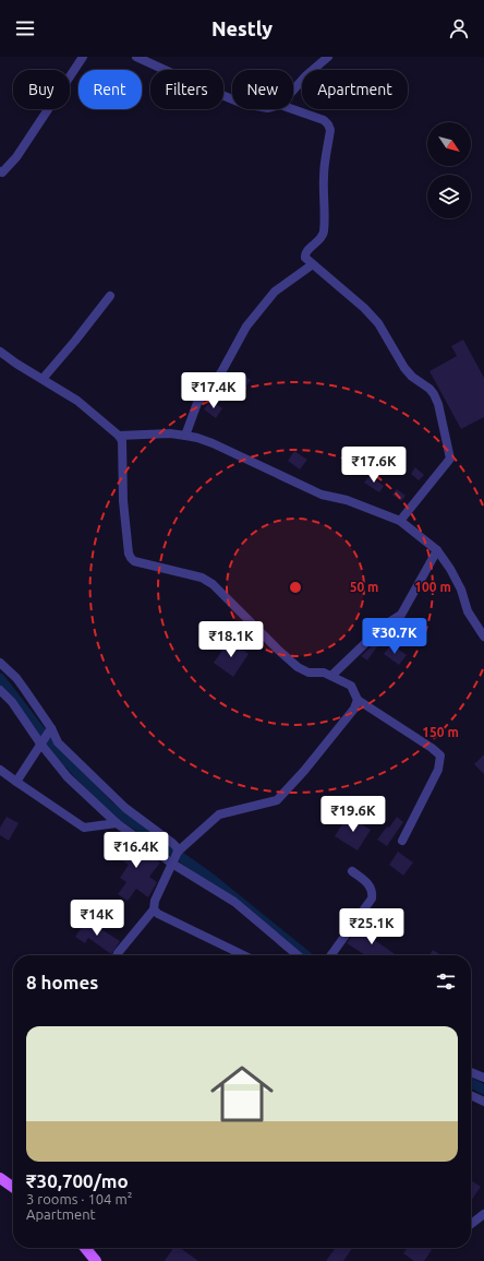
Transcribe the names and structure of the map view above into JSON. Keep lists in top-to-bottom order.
{
  "north": "bottom right",
  "page": {
    "header": "Nestly",
    "chip": [
      "Buy",
      "Rent",
      "Filters",
      "New",
      "Apartment"
    ],
    "price": [
      "₹17.4K",
      "₹17.6K",
      "₹30.7K",
      "₹18.1K",
      "₹19.6K",
      "₹16.4K",
      "₹14K",
      "₹25.1K"
    ],
    "heading": "8 homes",
    "list": [
      {
        "name": "₹30,700/mo",
        "note": "3 rooms · 104 m² · Apartment"
      }
    ]
  },
  "rings": ["50 m", "100 m", "150 m"]
}
